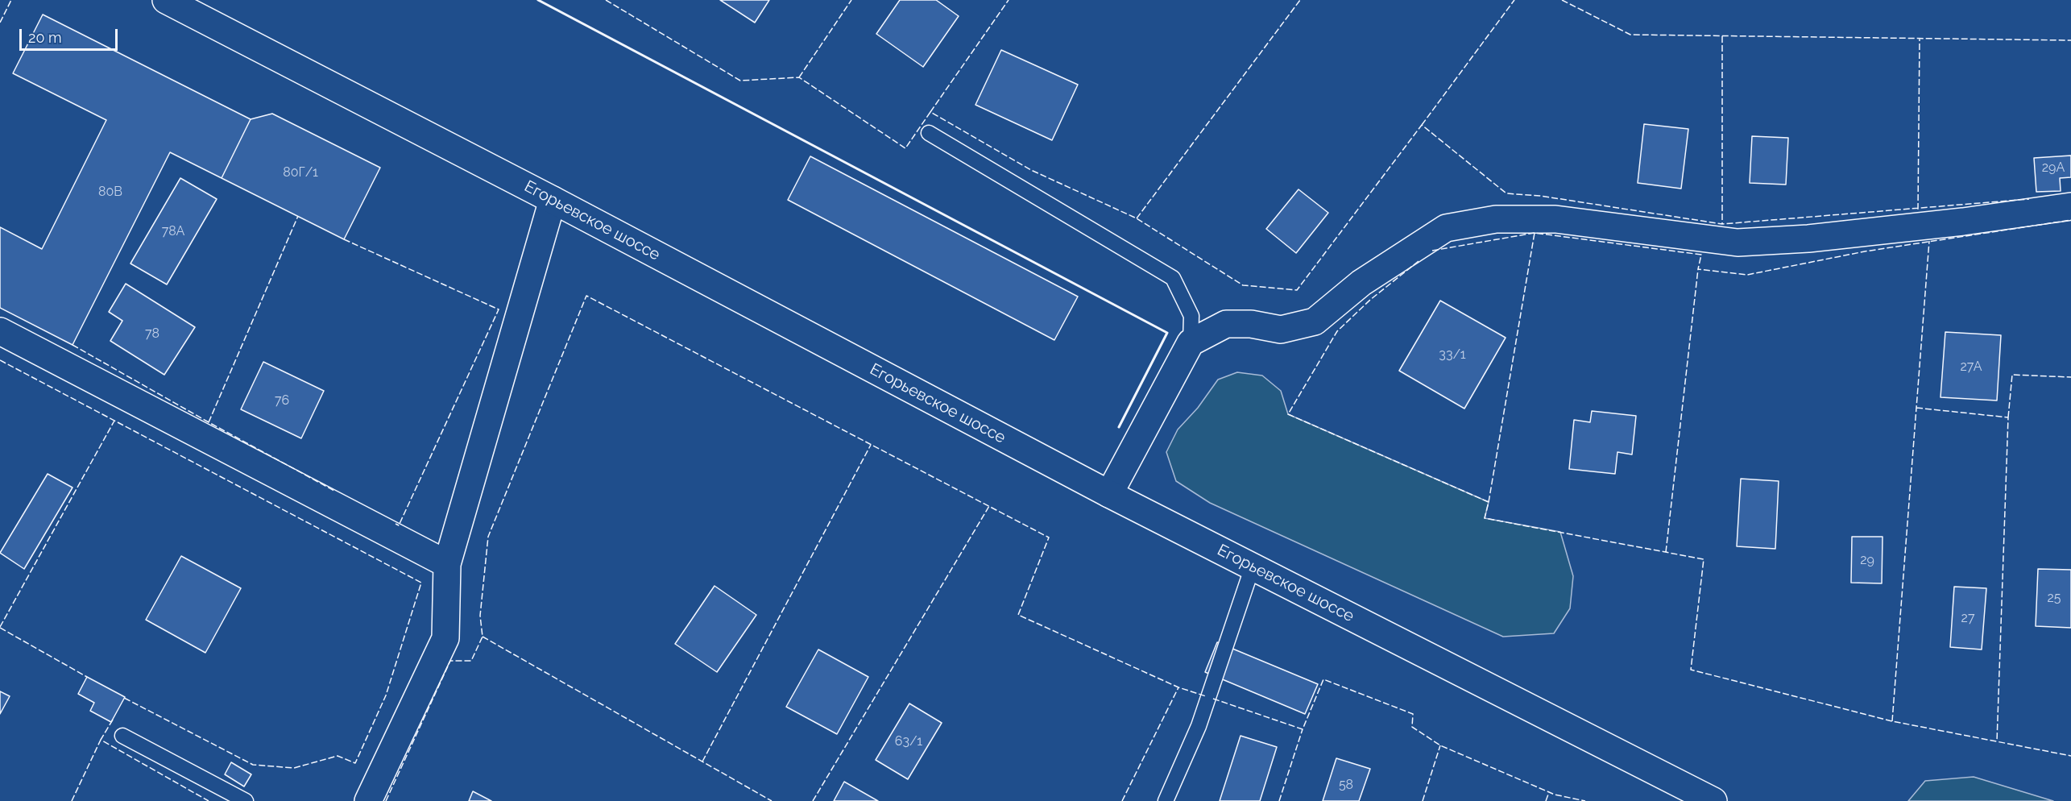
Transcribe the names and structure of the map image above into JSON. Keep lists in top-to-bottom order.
{
  "streets": {
    "street": ["Егорьевское шоссе"]
  },
  "house_numbers": [
    "29А",
    "80Г/1",
    "80В",
    "78А",
    "78",
    "33/1",
    "27А",
    "76",
    "29",
    "25",
    "27",
    "63/1",
    "58"
  ],
  "scale_bar": "20 m"
}
